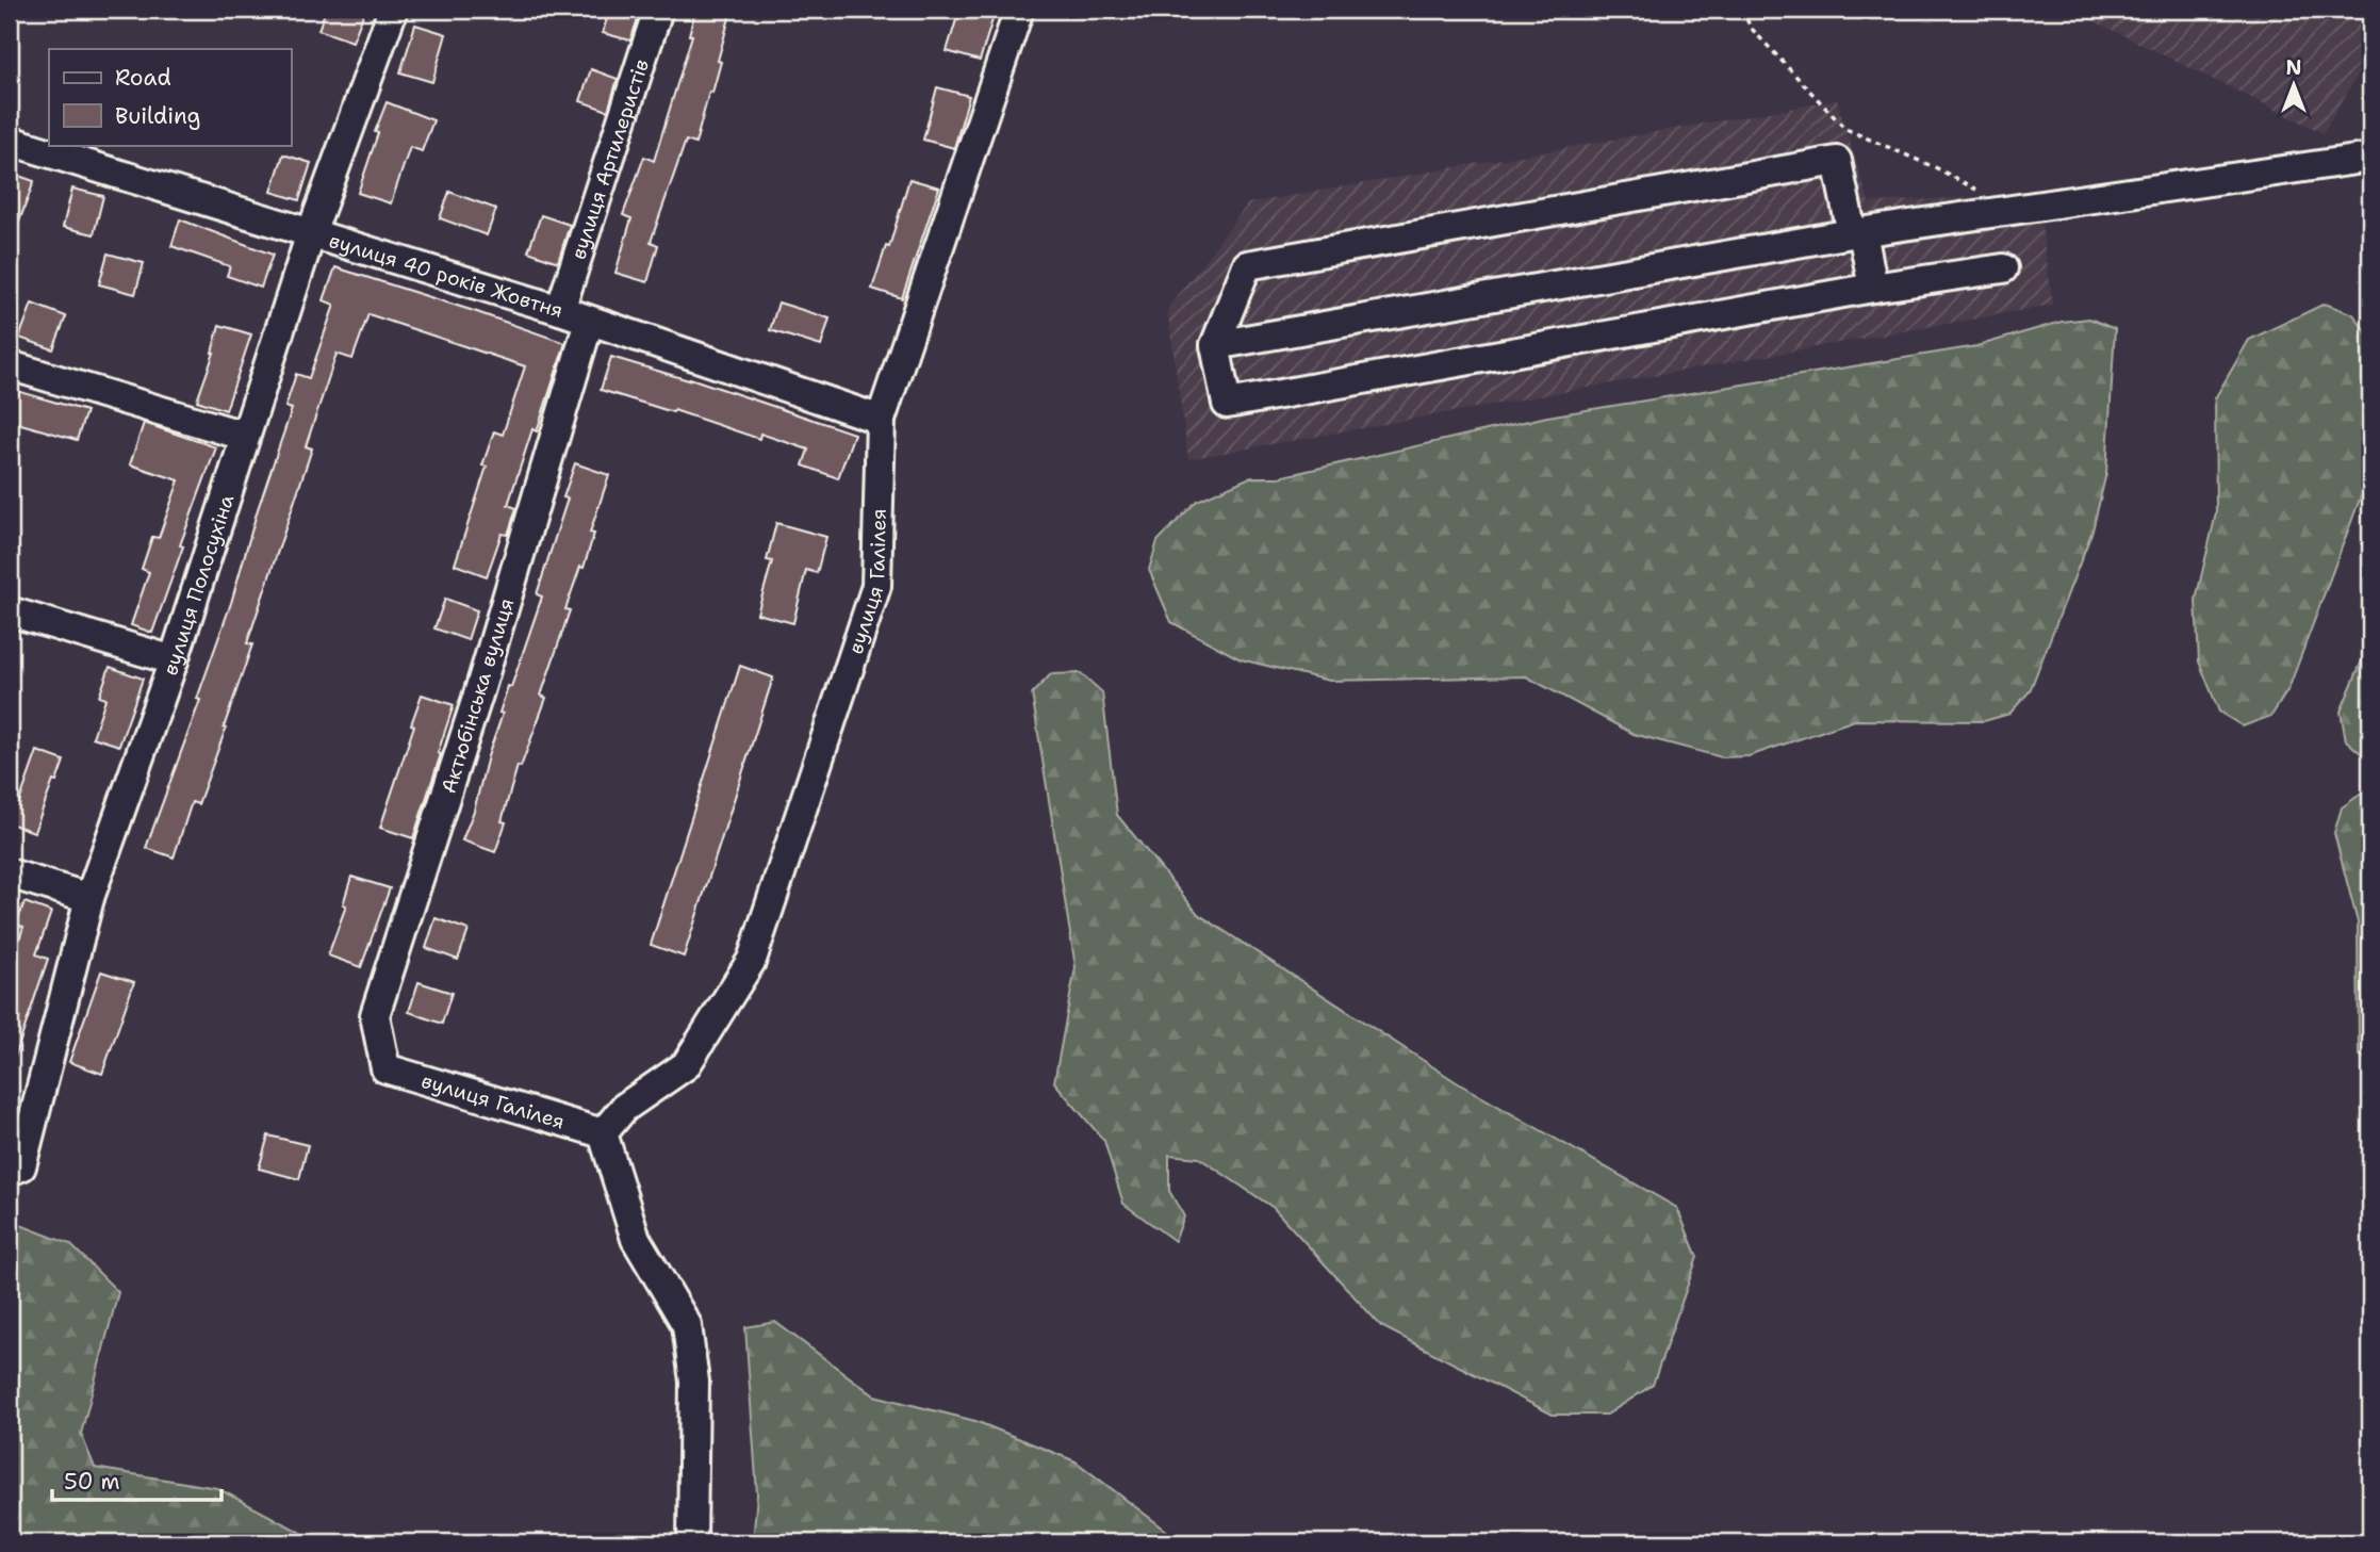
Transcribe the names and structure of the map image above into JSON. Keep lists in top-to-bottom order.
{
  "streets": {
    "street": [
      "вулиця Артилеристів",
      "вулиця 40 років Жовтня",
      "вулиця Галілея",
      "вулиця Полосухіна",
      "Актюбінська вулиця"
    ]
  },
  "crossings": [
    ["вулиця Артилеристів", "вулиця 40 років Жовтня"],
    ["вулиця 40 років Жовтня", "вулиця Галілея"],
    ["вулиця 40 років Жовтня", "вулиця Полосухіна"],
    ["вулиця 40 років Жовтня", "Актюбінська вулиця"],
    ["вулиця Галілея", "Актюбінська вулиця"]
  ],
  "legend": ["Road", "Building"],
  "scale_bar": "50 m",
  "north": "top"
}
